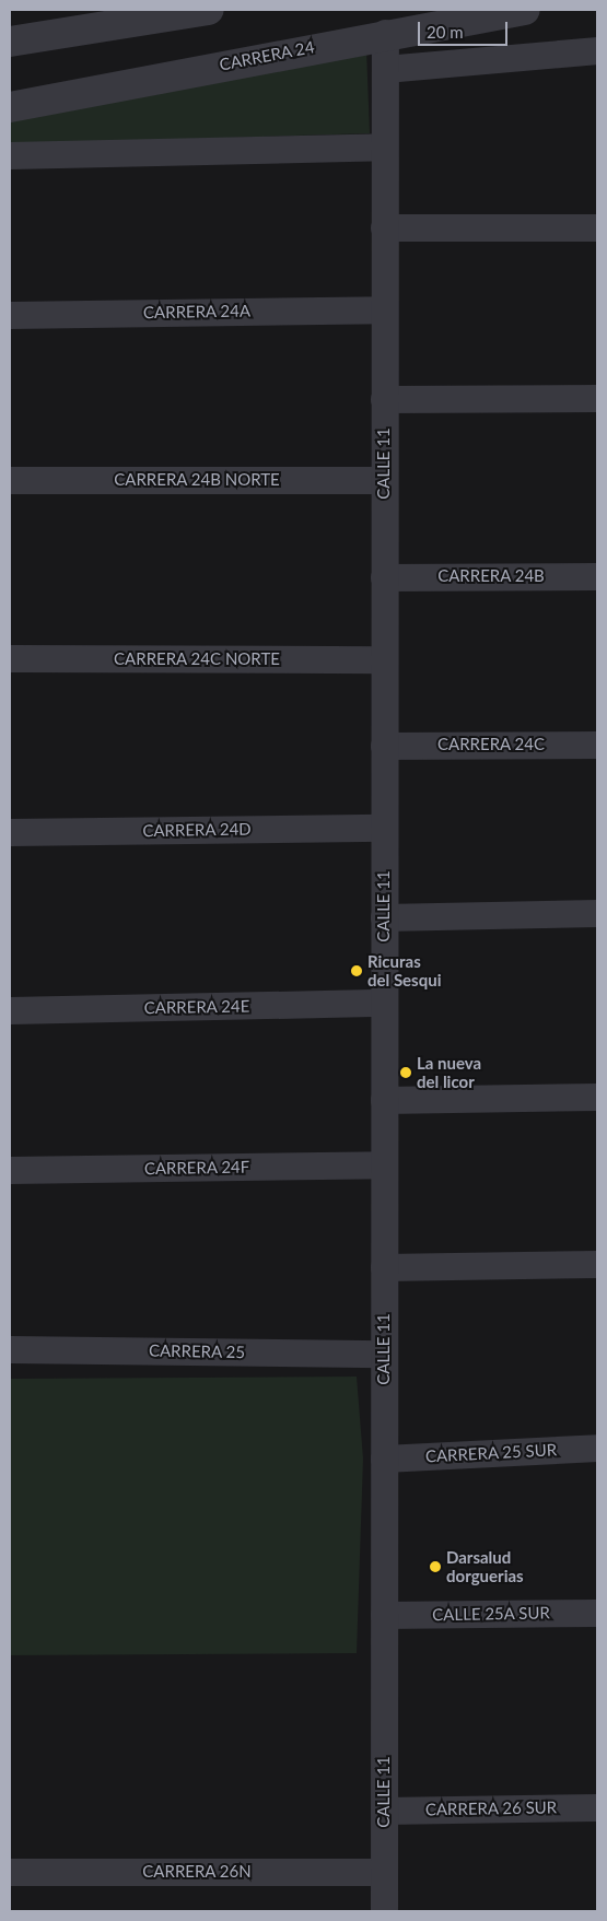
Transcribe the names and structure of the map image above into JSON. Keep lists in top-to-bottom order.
{
  "streets": {
    "street": [
      "CARRERA 24",
      "CARRERA 24A",
      "CALLE 11",
      "CARRERA 24B NORTE",
      "CARRERA 24B",
      "CARRERA 24C NORTE",
      "CARRERA 24C",
      "CARRERA 24D",
      "CARRERA 24E",
      "CARRERA 24F",
      "CARRERA 25",
      "CARRERA 25 SUR",
      "CALLE 25A SUR",
      "CARRERA 26 SUR",
      "CARRERA 26N"
    ]
  },
  "crossings": [
    ["CARRERA 24", "CALLE 11"],
    ["CARRERA 24A", "CALLE 11"],
    ["CALLE 11", "CARRERA 24B NORTE"],
    ["CALLE 11", "CARRERA 24B"],
    ["CALLE 11", "CARRERA 24C NORTE"],
    ["CALLE 11", "CARRERA 24C"],
    ["CALLE 11", "CARRERA 24D"],
    ["CALLE 11", "CARRERA 24E"],
    ["CALLE 11", "CARRERA 24F"],
    ["CALLE 11", "CARRERA 25"],
    ["CALLE 11", "CARRERA 25 SUR"],
    ["CALLE 11", "CALLE 25A SUR"],
    ["CALLE 11", "CARRERA 26 SUR"],
    ["CALLE 11", "CARRERA 26N"]
  ],
  "places": ["Ricuras del Sesqui", "La nueva del licor", "Darsalud dorguerias"],
  "scale_bar": "20 m"
}
